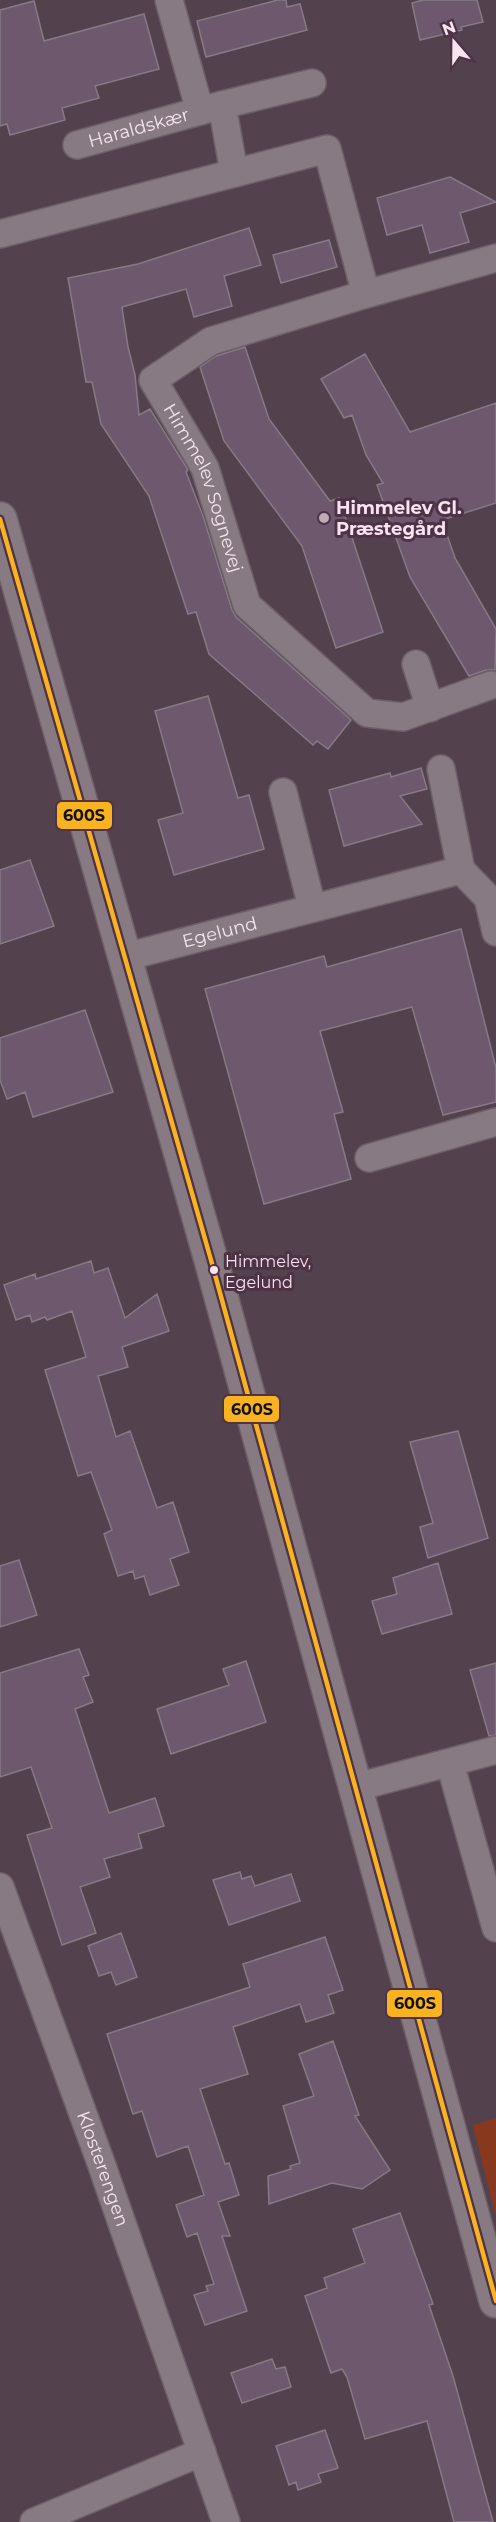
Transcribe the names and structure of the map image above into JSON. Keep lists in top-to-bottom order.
{
  "streets": {
    "street": [
      "Haraldskær",
      "Himmelev Sognevej",
      "Egelund",
      "Klosterengen"
    ]
  },
  "places": ["Himmelev Gl. Præstegård", "Himmelev, Egelund"],
  "lines": ["transit line 600S"],
  "north": "top"
}
